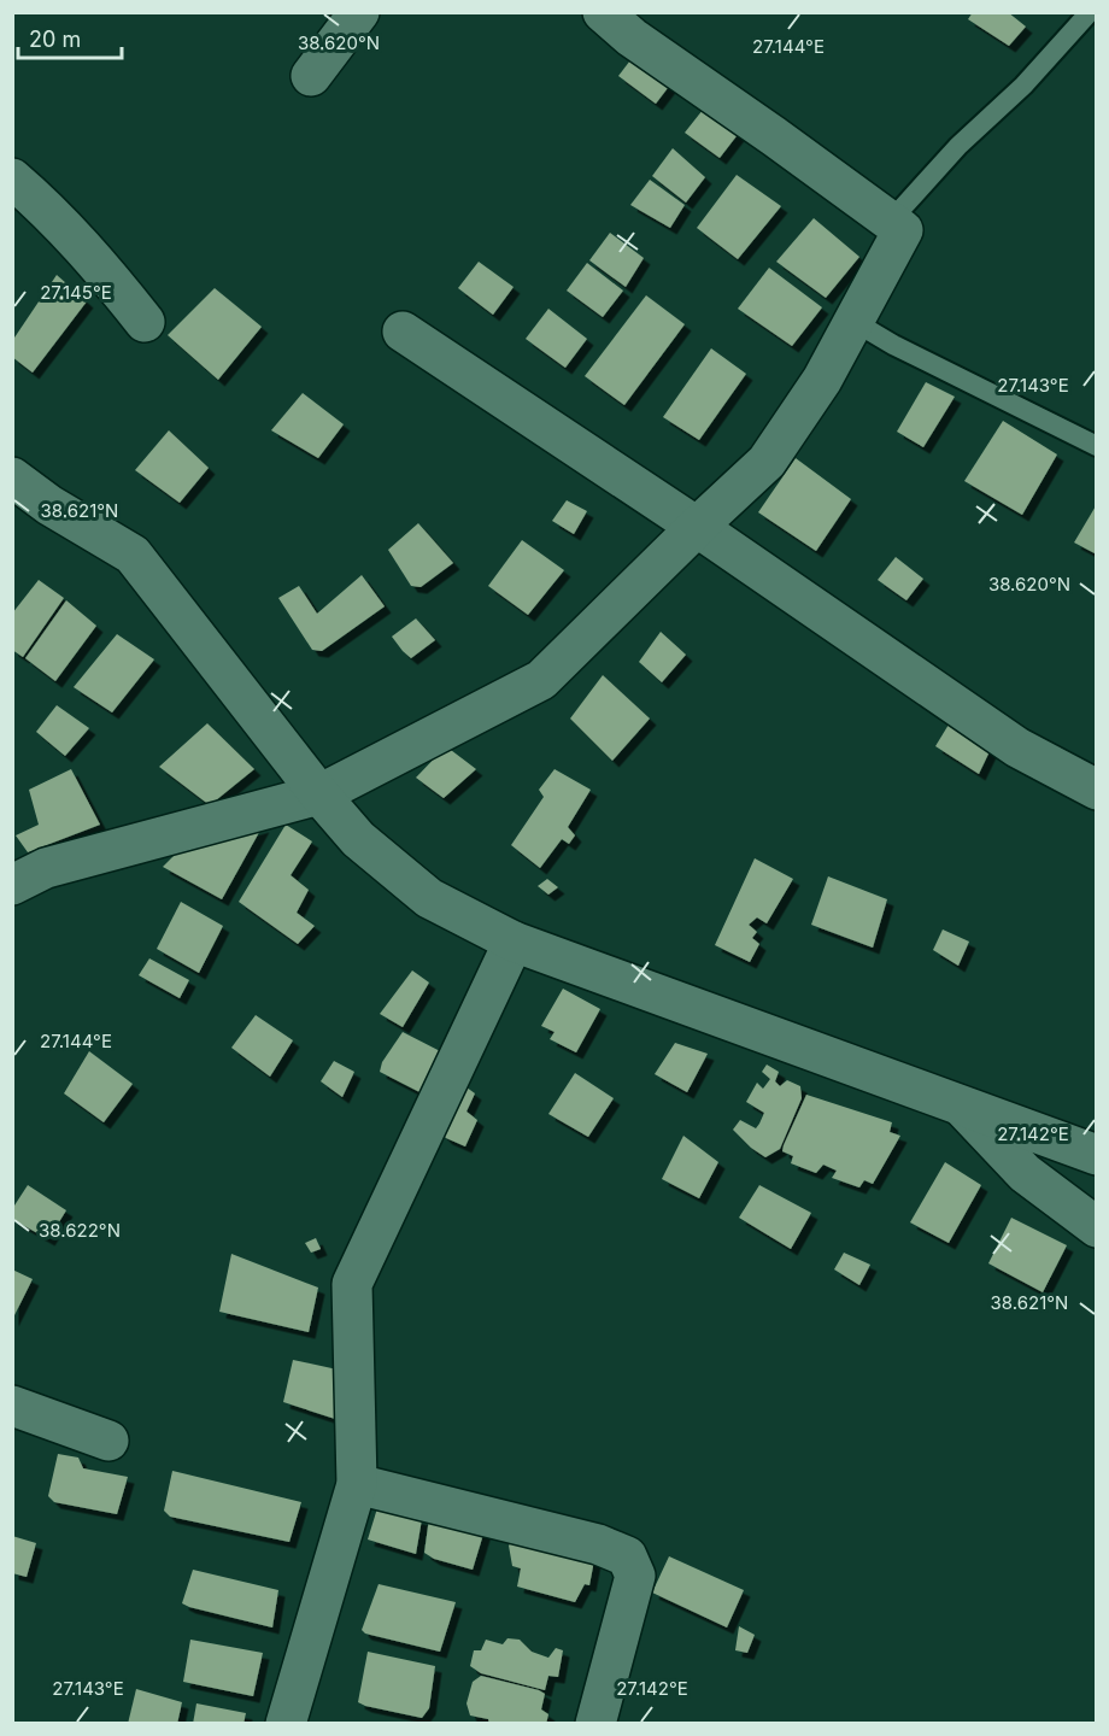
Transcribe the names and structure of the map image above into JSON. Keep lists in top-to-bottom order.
{
  "scale_bar": "20 m",
  "coordinates": [
    "38.620°N",
    "27.144°E",
    "27.145°E",
    "27.143°E",
    "38.621°N",
    "27.142°E",
    "38.622°N"
  ]
}
